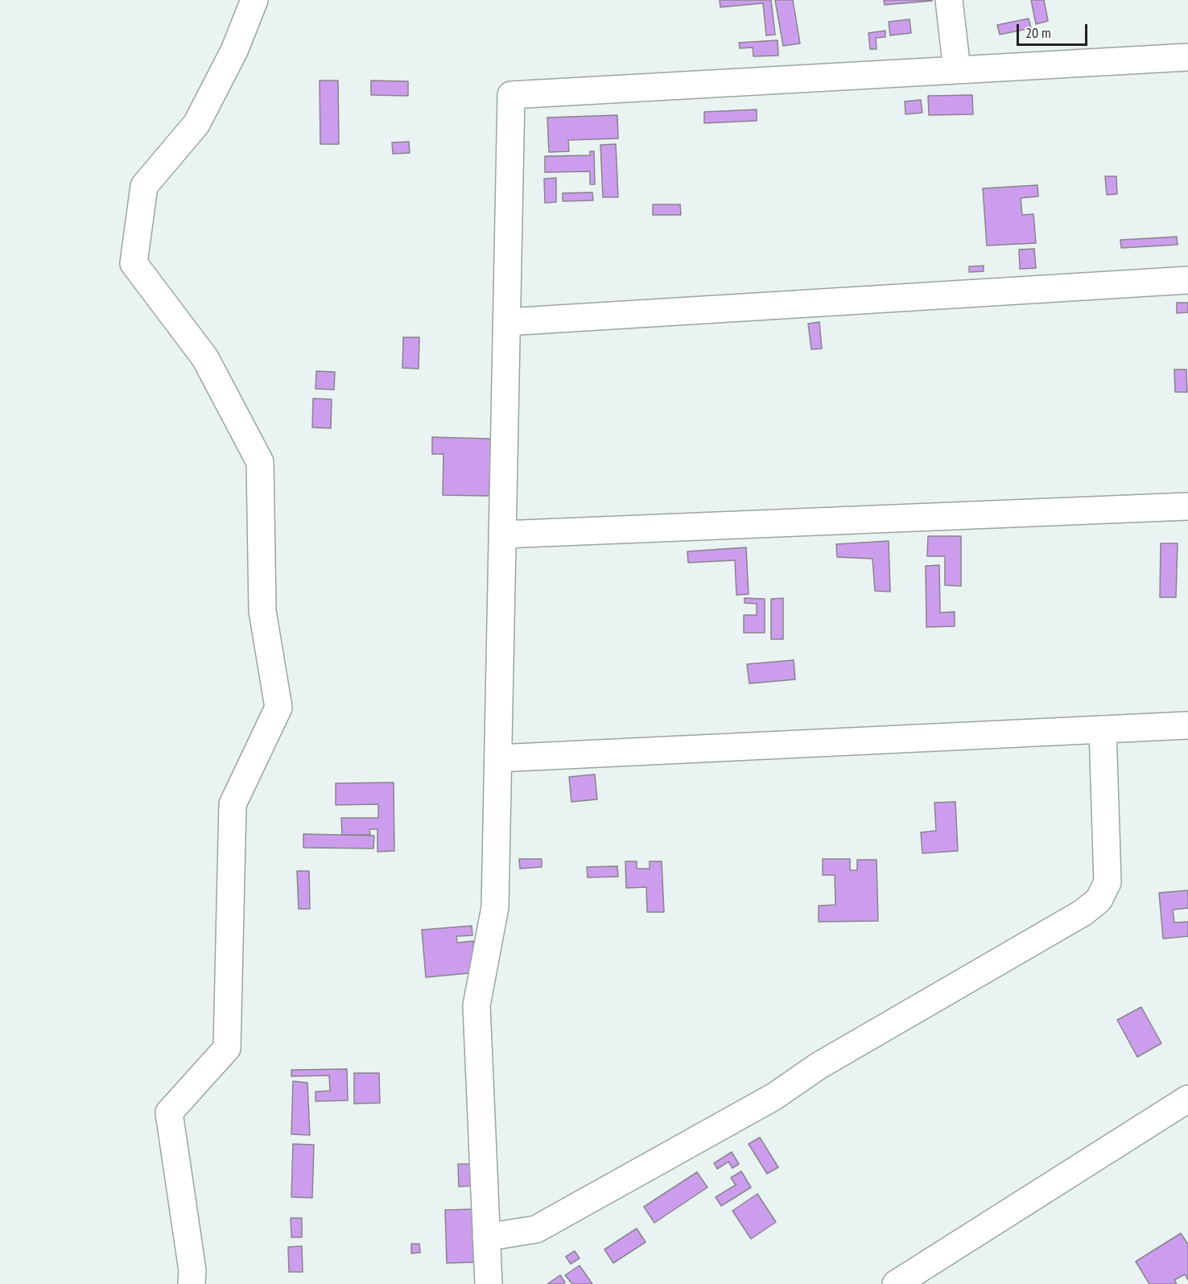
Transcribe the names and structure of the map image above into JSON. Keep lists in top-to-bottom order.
{
  "scale_bar": "20 m"
}
